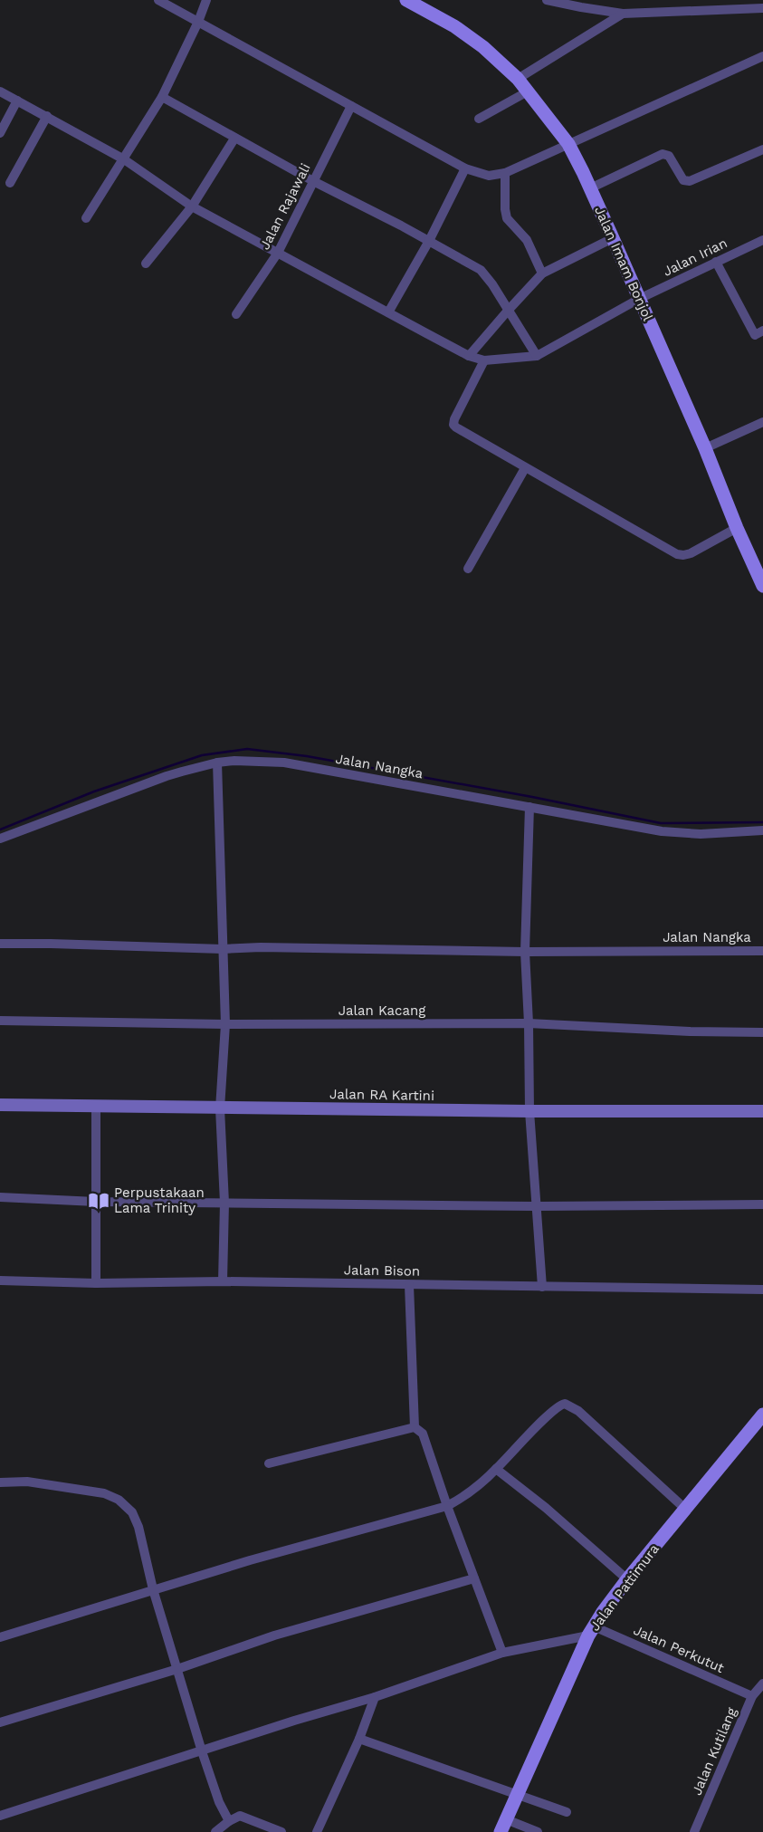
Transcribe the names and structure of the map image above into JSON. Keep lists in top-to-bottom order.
{
  "streets": {
    "main road": ["Jalan Imam Bonjol", "Jalan RA Kartini", "Jalan Pattimura"],
    "street": [
      "Jalan Rajawali",
      "Jalan Irian",
      "Jalan Nangka",
      "Jalan Kacang",
      "Jalan Bison",
      "Jalan Perkutut",
      "Jalan Kutilang"
    ]
  },
  "crossings": [
    ["Jalan Irian", "Jalan Imam Bonjol"],
    ["Jalan Pattimura", "Jalan Perkutut"],
    ["Jalan Perkutut", "Jalan Kutilang"]
  ],
  "places": {
    "library": ["Perpustakaan Lama Trinity"]
  }
}
